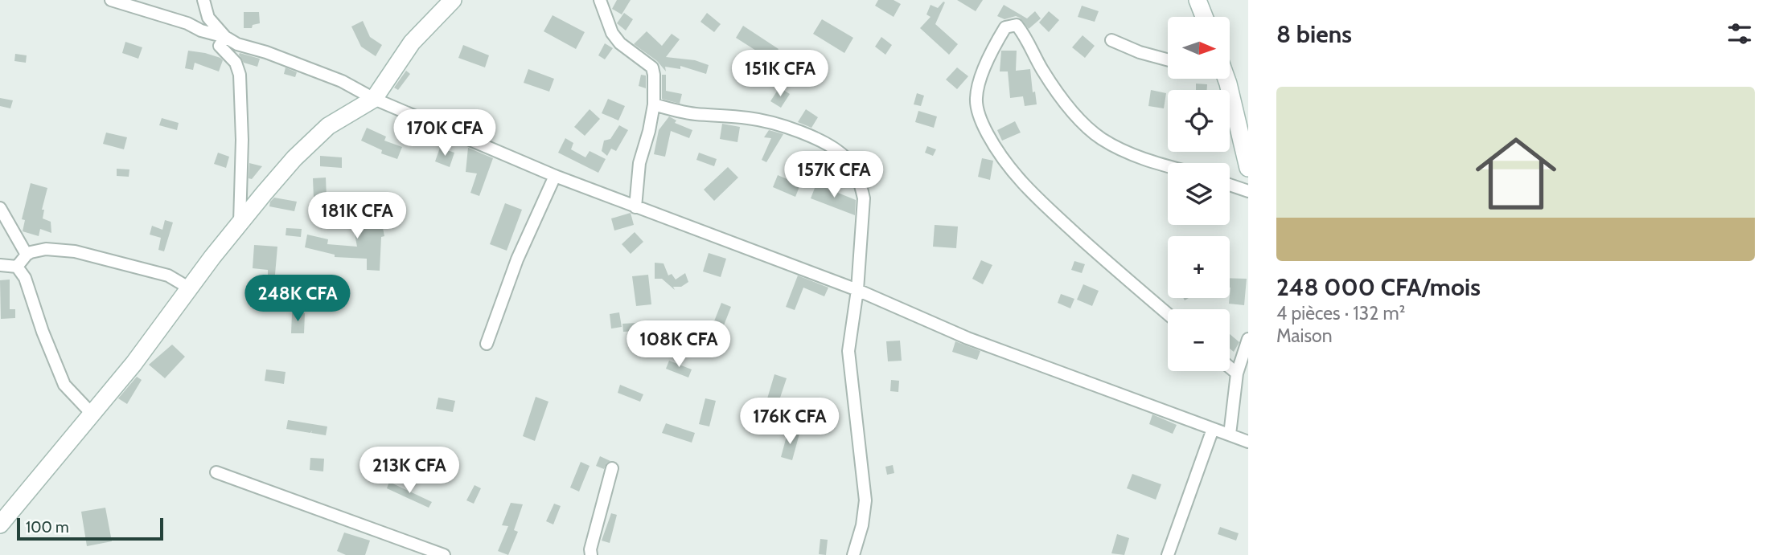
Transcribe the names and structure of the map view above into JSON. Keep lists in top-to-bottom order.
{
  "scale_bar": "100 m",
  "north": "right",
  "page": {
    "heading": "8 biens",
    "map_buttons": ["+", "−"],
    "price": [
      "151K CFA",
      "170K CFA",
      "157K CFA",
      "181K CFA",
      "248K CFA",
      "108K CFA",
      "176K CFA",
      "213K CFA"
    ],
    "list": [
      {
        "name": "248 000 CFA/mois",
        "note": "4 pièces · 132 m² · Maison"
      }
    ],
    "scale": "100 m"
  }
}
